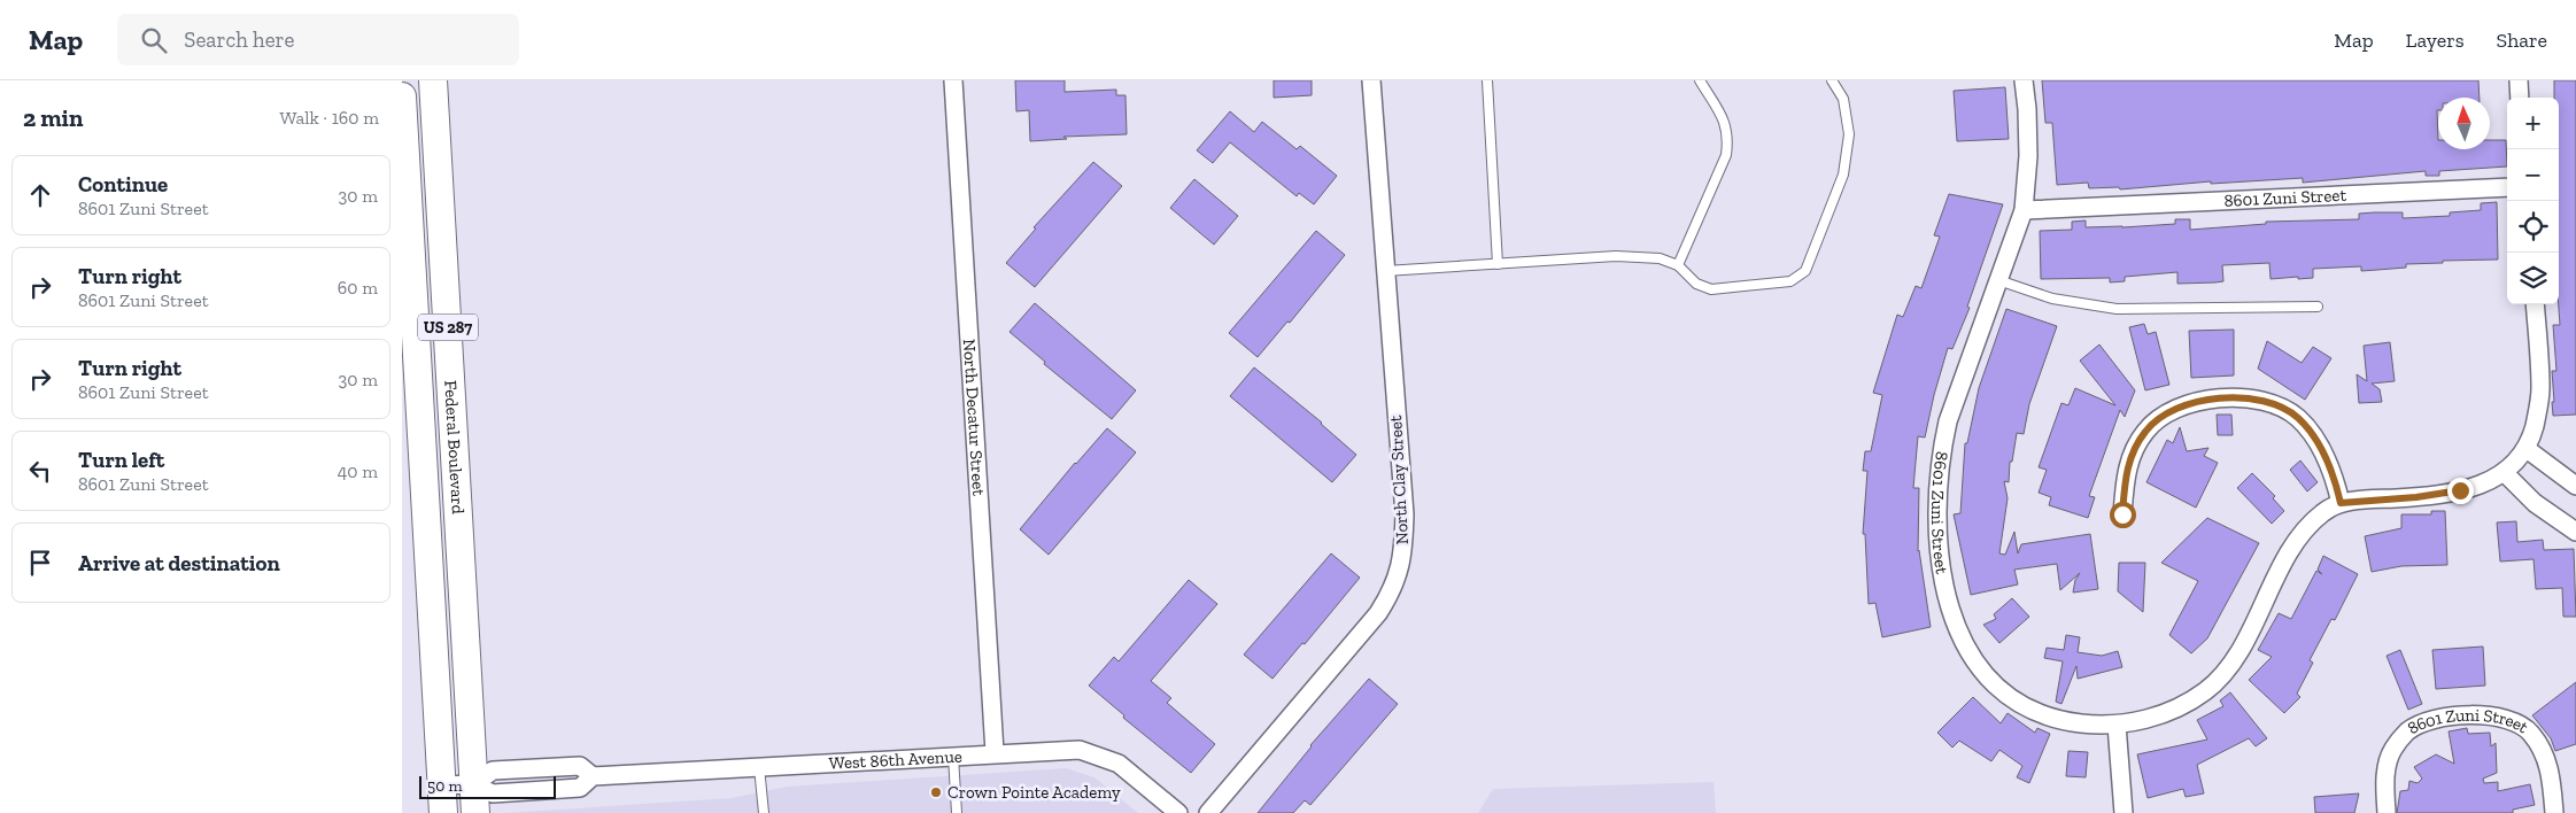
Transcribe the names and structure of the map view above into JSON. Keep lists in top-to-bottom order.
{
  "streets": {
    "main road": ["US 287", "Federal Boulevard"],
    "street": [
      "8601 Zuni Street",
      "North Decatur Street",
      "North Clay Street",
      "West 86th Avenue"
    ]
  },
  "crossings": [
    ["North Decatur Street", "West 86th Avenue"],
    ["Federal Boulevard", "West 86th Avenue"]
  ],
  "places": ["Crown Pointe Academy"],
  "scale_bar": "50 m",
  "north": "top",
  "page": {
    "header": "Map",
    "search": "Search here",
    "nav": ["Map", "Layers", "Share"],
    "heading": ["2 min", "Walk · 160 m"],
    "map_buttons": ["+", "−"],
    "list": [
      ["Continue", "8601 Zuni Street", "30 m"],
      ["Turn right", "8601 Zuni Street", "60 m"],
      ["Turn right", "8601 Zuni Street", "30 m"],
      ["Turn left", "8601 Zuni Street", "40 m"],
      "Arrive at destination"
    ],
    "scale": "50 m"
  }
}
